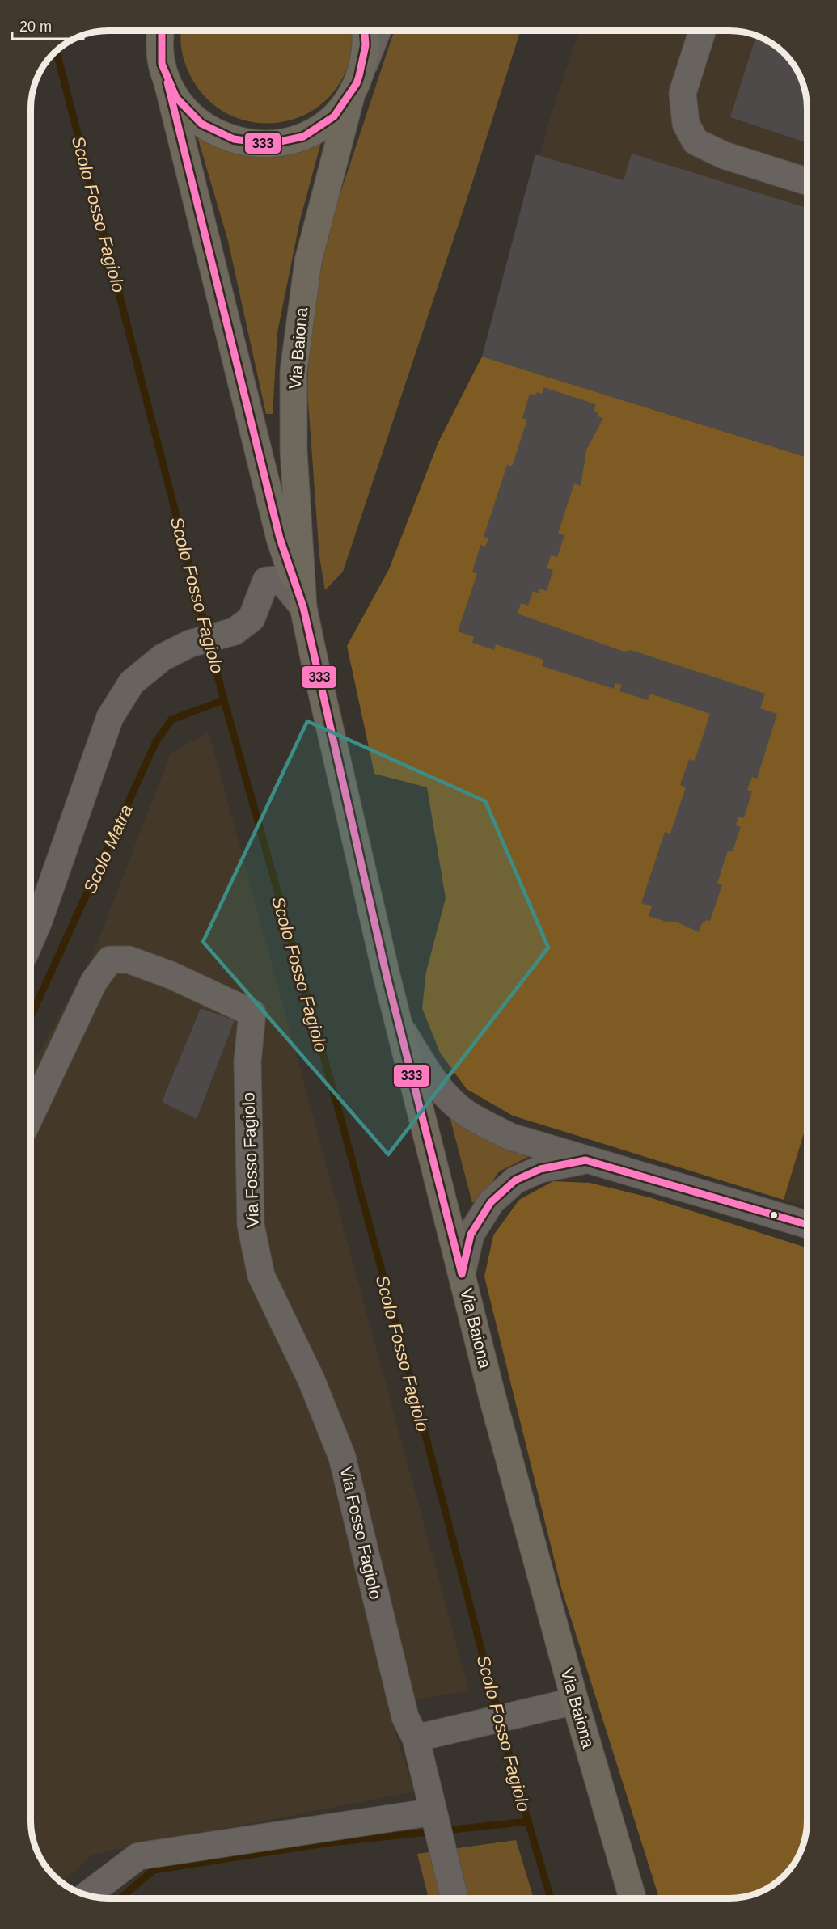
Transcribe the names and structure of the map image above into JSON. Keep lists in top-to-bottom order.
{
  "streets": {
    "main road": ["Via Baiona"],
    "street": ["Via Fosso Fagiolo"]
  },
  "water": ["Scolo Fosso Fagiolo", "Scolo Matra"],
  "lines": ["transit line 333"],
  "scale_bar": "20 m"
}
